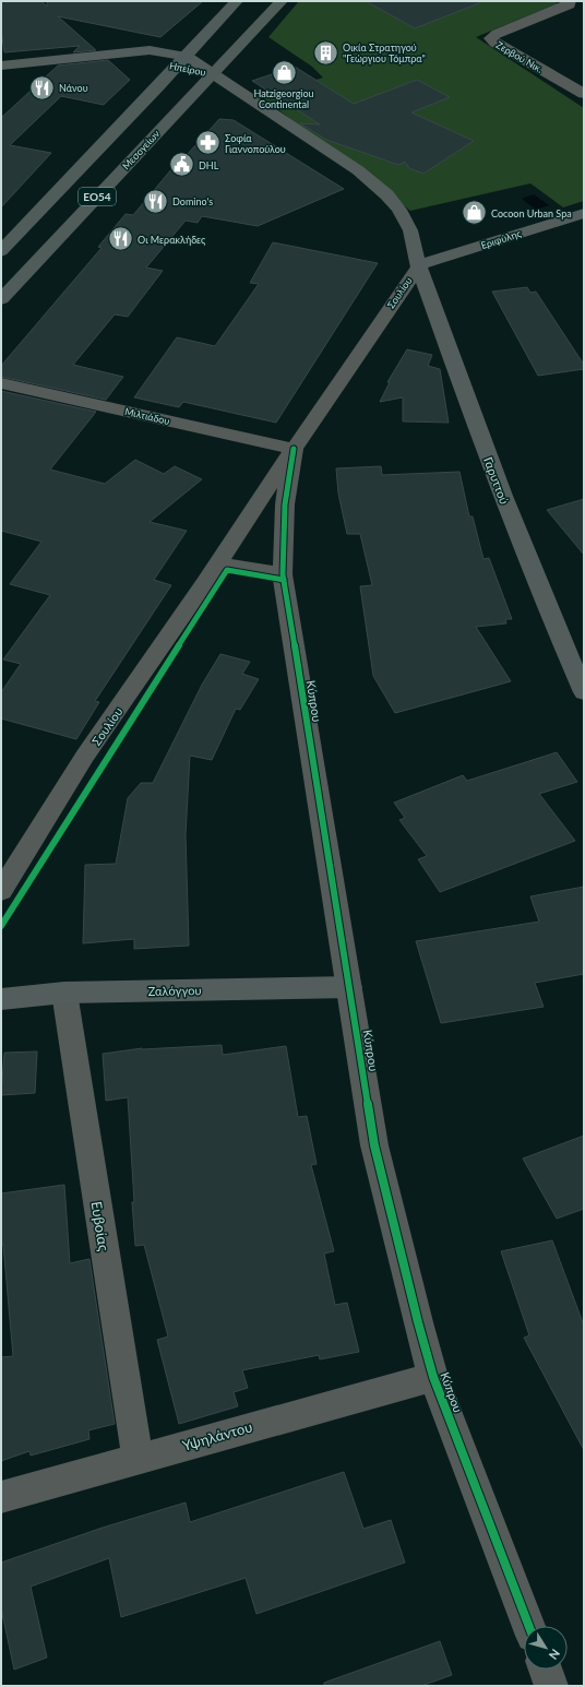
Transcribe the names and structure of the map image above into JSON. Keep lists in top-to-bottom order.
{
  "streets": {
    "main road": ["Μεσογείων", "ΕΟ54"],
    "street": [
      "Ζερβού Νικ.",
      "Ηπείρου",
      "Εριφύλης",
      "Σουλίου",
      "Μιλτιάδου",
      "Γαρυττού",
      "Κύπρου",
      "Ζαλόγγου",
      "Ευβοίας",
      "Υψηλάντου"
    ]
  },
  "crossings": [
    ["Ηπείρου", "Μεσογείων"],
    ["Ηπείρου", "ΕΟ54"],
    ["Ηπείρου", "Σουλίου"],
    ["Μεσογείων", "Σουλίου"],
    ["Εριφύλης", "Σουλίου"],
    ["Εριφύλης", "Γαρυττού"],
    ["Σουλίου", "Μιλτιάδου"],
    ["Σουλίου", "Γαρυττού"],
    ["Σουλίου", "Κύπρου"],
    ["Μιλτιάδου", "Κύπρου"],
    ["Κύπρου", "Ζαλόγγου"],
    ["Κύπρου", "Υψηλάντου"],
    ["Ζαλόγγου", "Ευβοίας"],
    ["Ευβοίας", "Υψηλάντου"]
  ],
  "places": {
    "building": ["Οικία Στρατηγού \"Γεώργιου Τόμπρα\""],
    "shop": ["Hatzigeorgiou Continental", "Cocoon Urban Spa"],
    "restaurant": ["Νάνου", "Domino's", "Οι Μερακλήδες"],
    "pharmacy": ["Σοφία Γιαννοπούλου"],
    "public building": ["DHL"]
  },
  "north": "bottom right"
}
